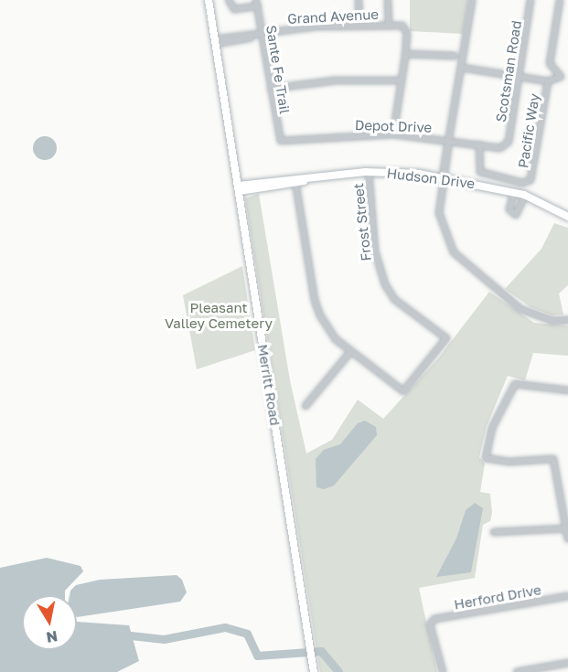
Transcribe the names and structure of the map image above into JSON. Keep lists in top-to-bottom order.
{
  "streets": {
    "main road": ["Hudson Drive", "Merritt Road"],
    "street": [
      "Grand Avenue",
      "Sante Fe Trail",
      "Scotsman Road",
      "Depot Drive",
      "Pacific Way",
      "Frost Street",
      "Herford Drive"
    ]
  },
  "crossings": [
    ["Grand Avenue", "Sante Fe Trail"],
    ["Grand Avenue", "Merritt Road"],
    ["Sante Fe Trail", "Depot Drive"],
    ["Scotsman Road", "Depot Drive"],
    ["Depot Drive", "Pacific Way"],
    ["Hudson Drive", "Frost Street"],
    ["Hudson Drive", "Merritt Road"]
  ],
  "parks": ["Pleasant Valley Cemetery"],
  "north": "bottom"
}
